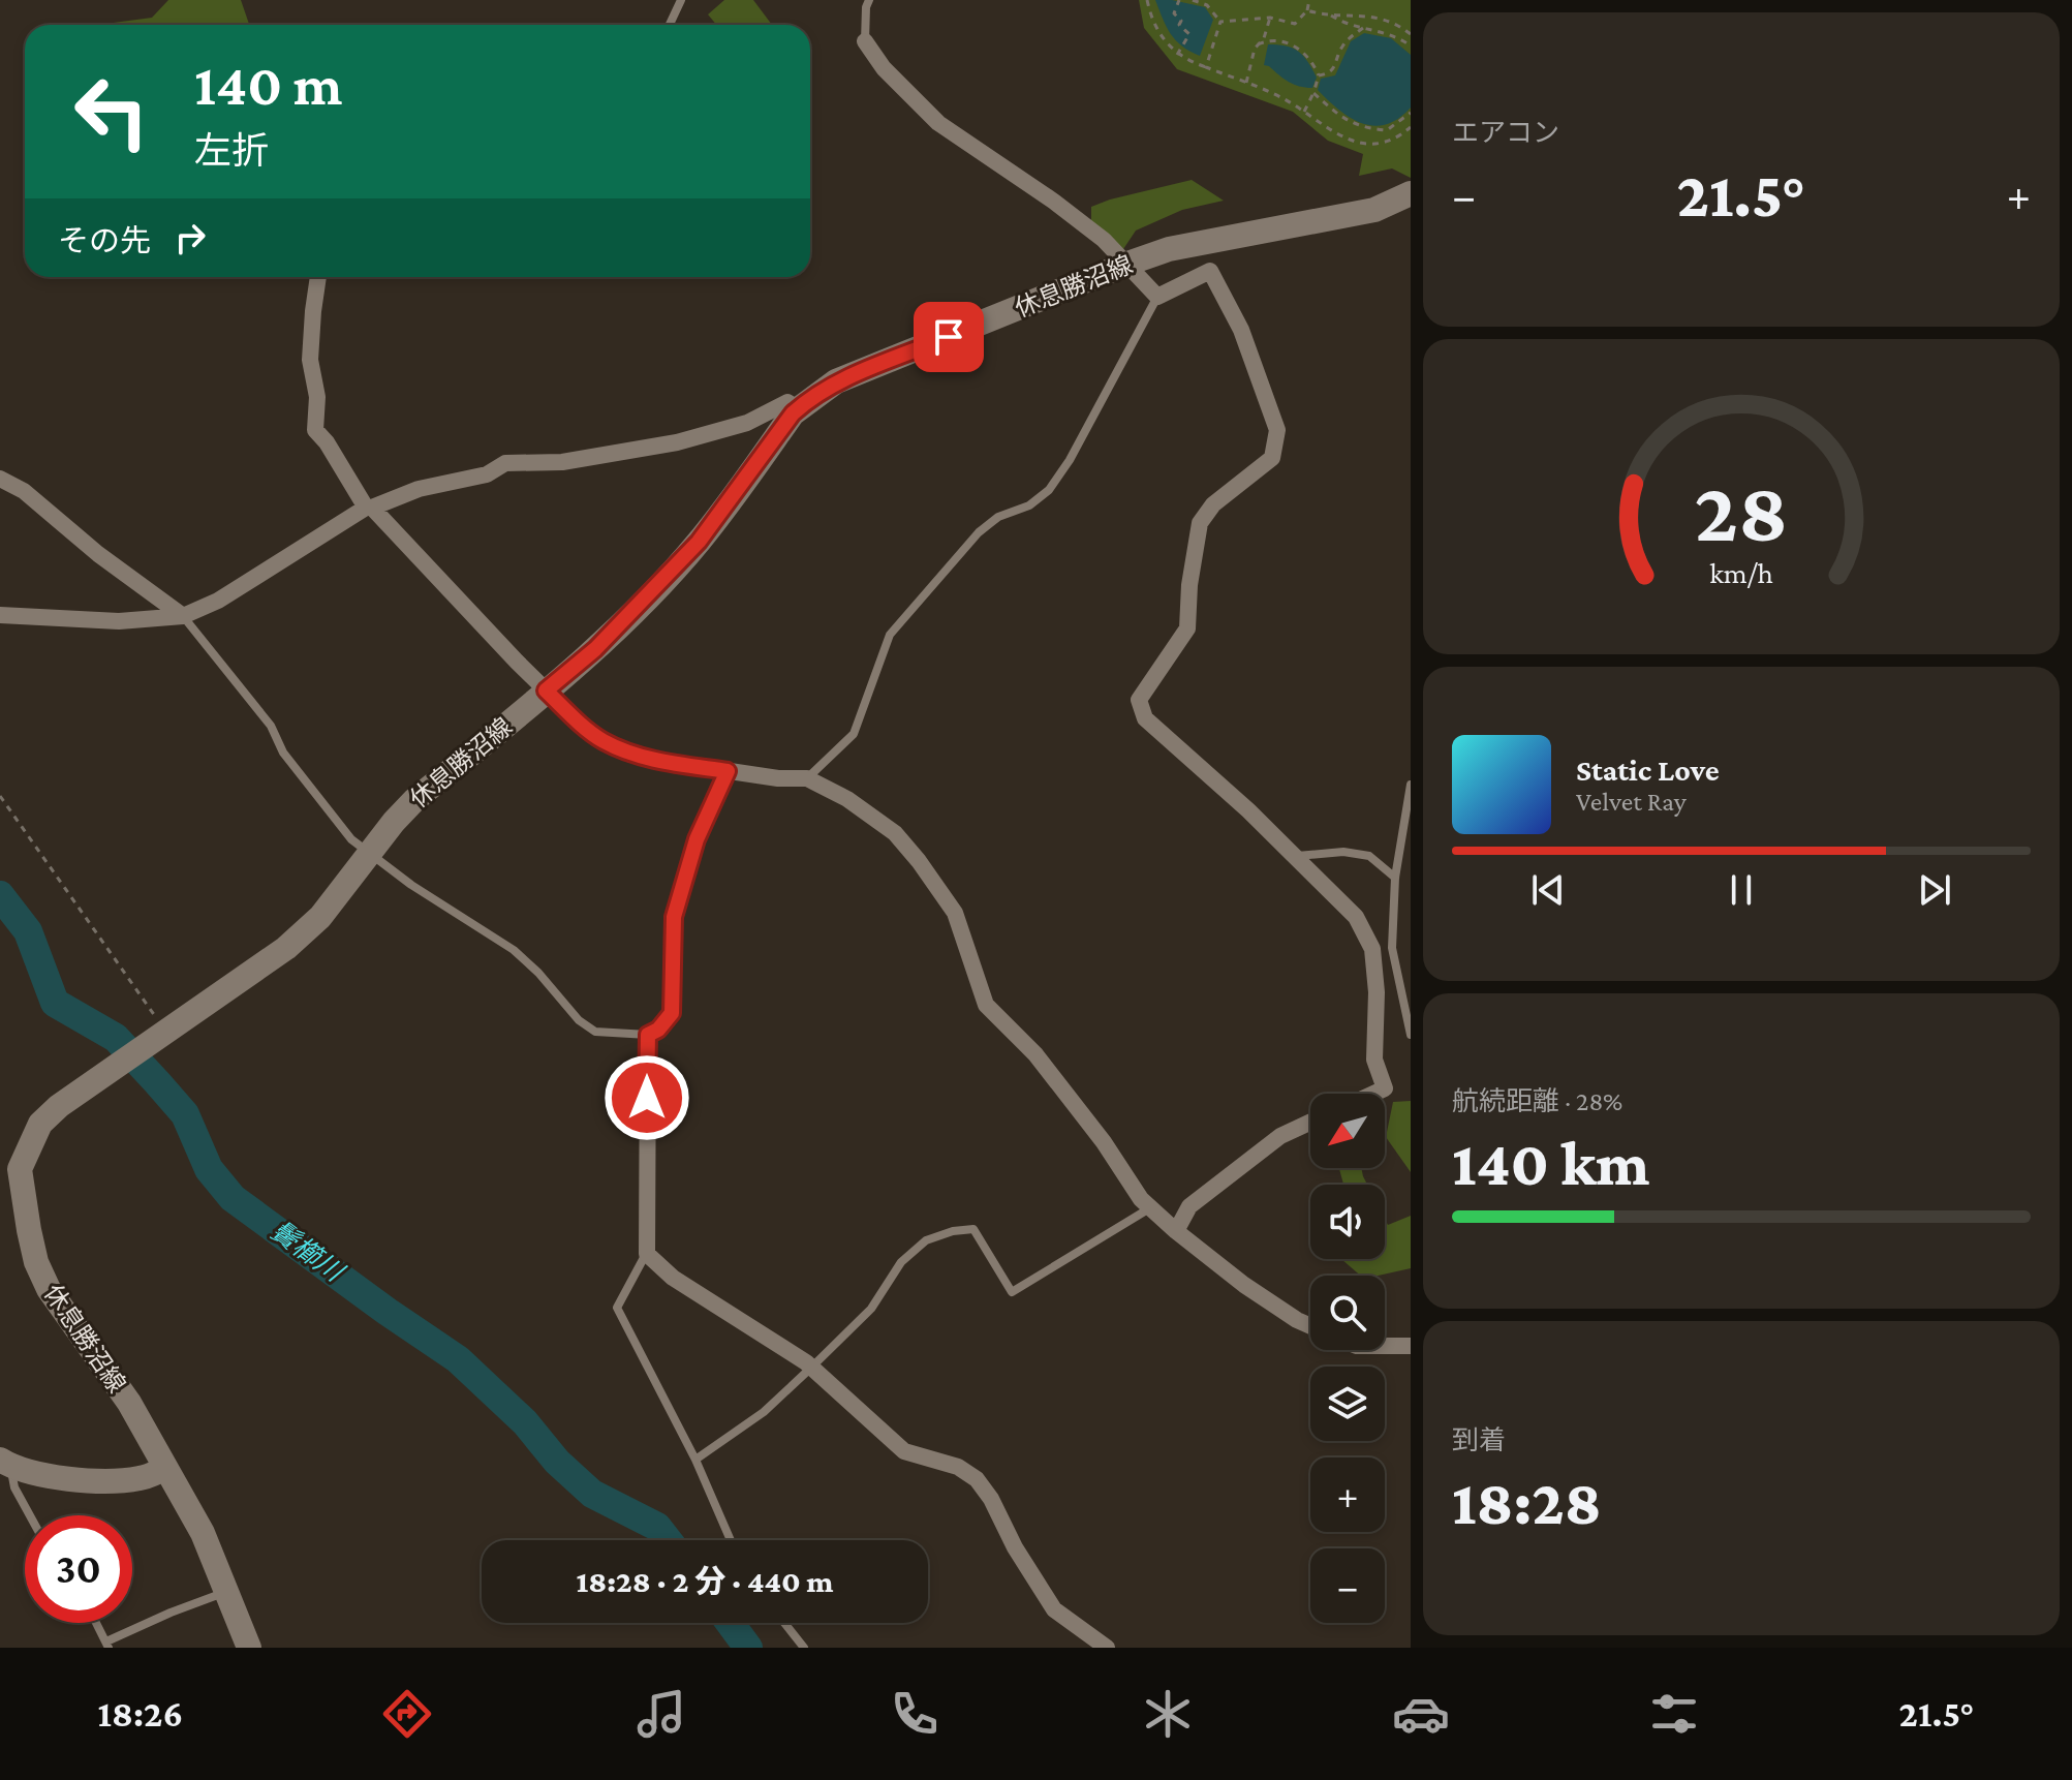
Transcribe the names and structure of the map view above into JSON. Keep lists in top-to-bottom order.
{
  "streets": {
    "main road": ["休息勝沼線"]
  },
  "water": ["鬢櫛川"],
  "north": "bottom left",
  "page": {
    "tile": [
      "エアコン",
      ["航続距離 · 28%", "140 km"],
      ["到着", "18:28"]
    ],
    "turn": ["140 m", "左折"],
    "heat": ["−", "21.5°", "+"],
    "then": "その先",
    "song": ["Static Love", "Velvet Ray"],
    "map_buttons": ["+", "−"],
    "limit": "30",
    "trip": "18:28 · 2 分 · 440 m",
    "tabs": ["18:26", "21.5°"],
    "gauge": ["28", "km/h"]
  }
}
